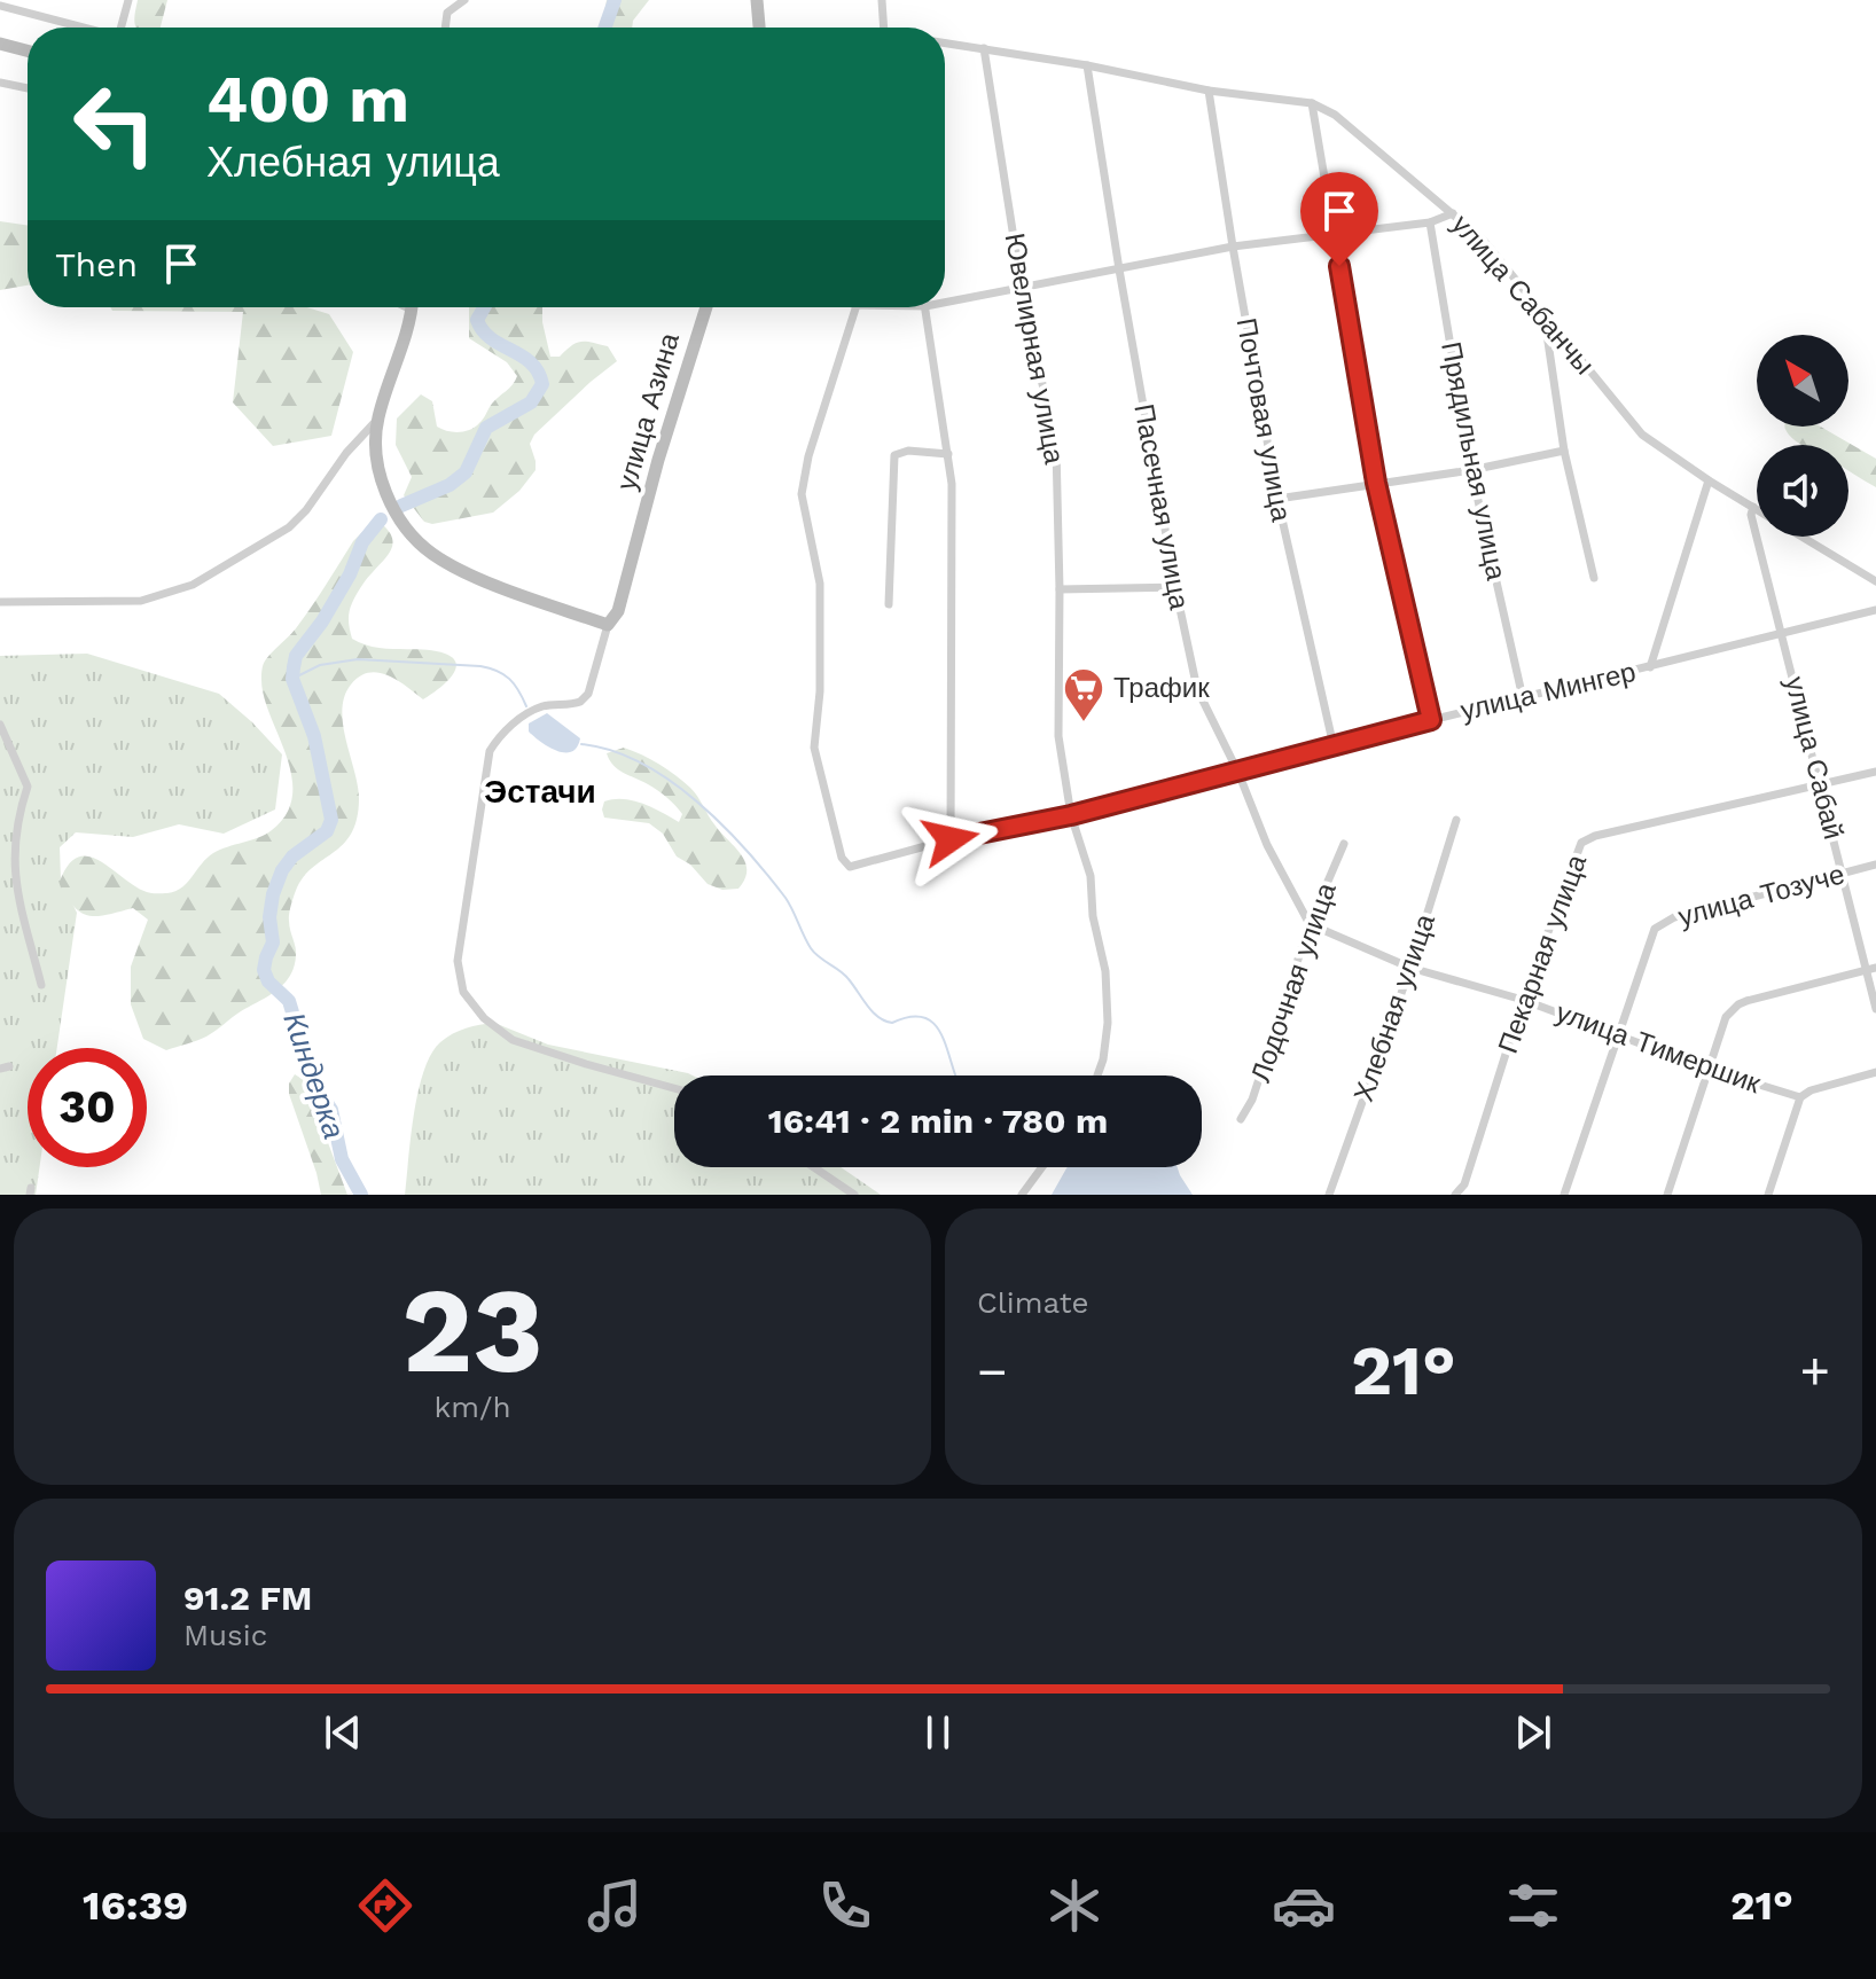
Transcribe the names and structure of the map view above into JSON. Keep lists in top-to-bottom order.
{
  "streets": {
    "street": [
      "улица Сабанчы",
      "Ювелирная улица",
      "улица Азина",
      "Почтовая улица",
      "Прядильная улица",
      "Пасечная улица",
      "улица Мингер",
      "улица Сабай",
      "улица Тозуче",
      "Пекарная улица",
      "Лодочная улица",
      "Хлебная улица",
      "улица Тимершик"
    ]
  },
  "crossings": [
    ["улица Сабанчы", "Ювелирная улица"],
    ["улица Сабанчы", "Почтовая улица"],
    ["улица Сабанчы", "Пасечная улица"],
    ["улица Сабанчы", "улица Сабай"],
    ["Ювелирная улица", "улица Мингер"],
    ["Почтовая улица", "улица Мингер"],
    ["Прядильная улица", "улица Мингер"],
    ["Пасечная улица", "улица Мингер"],
    ["Пасечная улица", "Лодочная улица"],
    ["Пасечная улица", "улица Тимершик"],
    ["улица Мингер", "улица Сабай"],
    ["улица Сабай", "улица Тозуче"],
    ["улица Сабай", "Пекарная улица"],
    ["улица Тозуче", "улица Тимершик"],
    ["Пекарная улица", "улица Тимершик"],
    ["Лодочная улица", "улица Тимершик"],
    ["Хлебная улица", "улица Тимершик"]
  ],
  "districts": ["Эстачи"],
  "water": ["Киндерка"],
  "places": {
    "supermarket": ["Трафик"]
  },
  "north": "top left",
  "page": {
    "turn": ["400 m", "Хлебная улица"],
    "then": "Then",
    "limit": "30",
    "trip": "16:41 · 2 min · 780 m",
    "tile": [
      ["23", "km/h"],
      "Climate"
    ],
    "heat": ["−", "21°", "+"],
    "song": ["91.2 FM", "Music"],
    "tabs": ["16:39", "21°"]
  }
}
